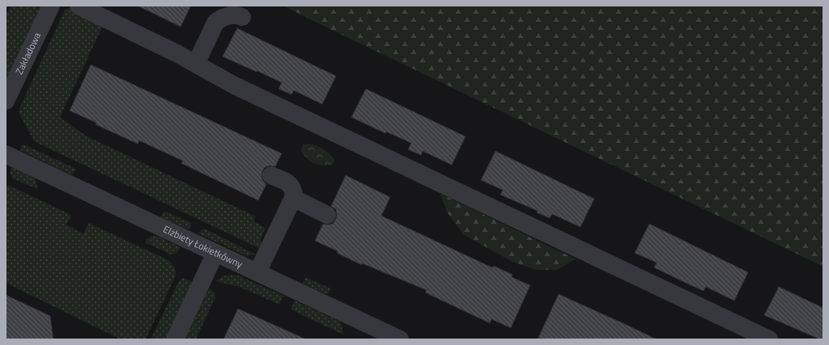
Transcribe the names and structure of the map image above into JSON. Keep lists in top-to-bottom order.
{
  "streets": {
    "street": ["Zakładowa", "Elżbiety Łokietkówny"]
  }
}
